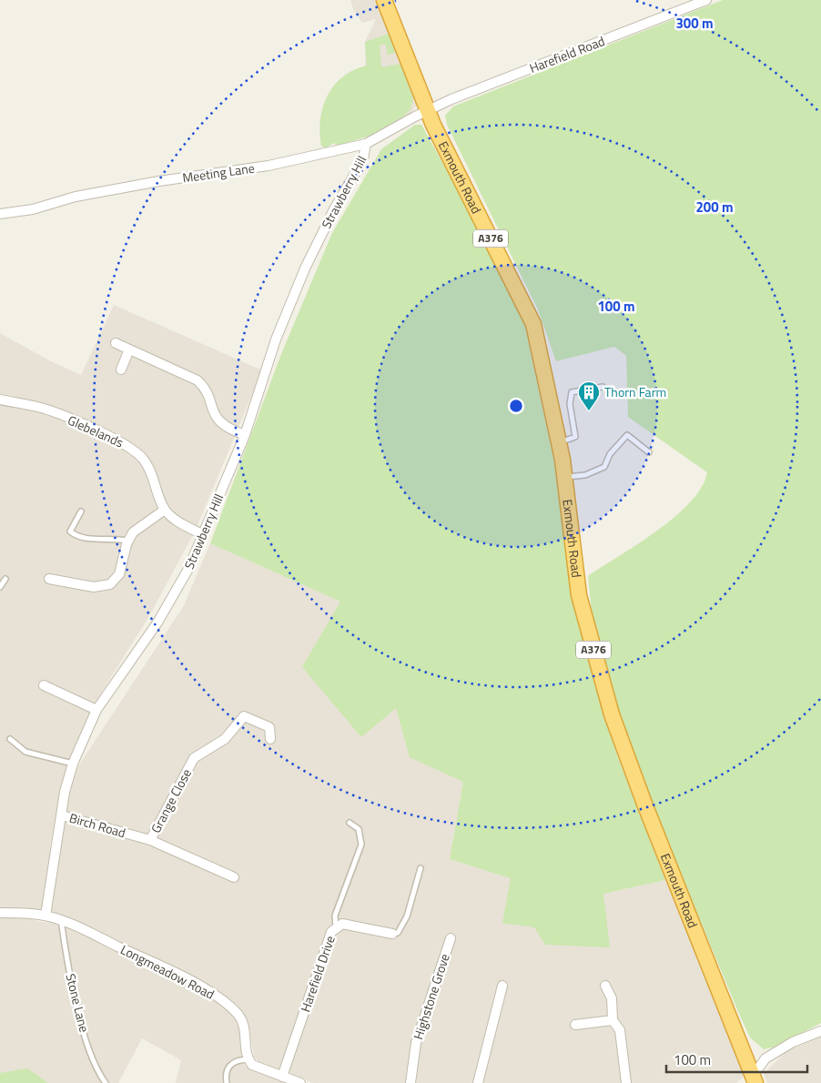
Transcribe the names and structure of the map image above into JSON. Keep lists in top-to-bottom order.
{
  "streets": {
    "highway": ["Exmouth Road", "A376"],
    "street": [
      "Harefield Road",
      "Meeting Lane",
      "Strawberry Hill",
      "Glebelands",
      "Grange Close",
      "Birch Road",
      "Longmeadow Road",
      "Harefield Drive",
      "Highstone Grove"
    ],
    "lane": ["Stone Lane"]
  },
  "crossings": [
    ["Harefield Road", "Meeting Lane"],
    ["Harefield Road", "Exmouth Road"],
    ["Meeting Lane", "Exmouth Road"],
    ["Meeting Lane", "Strawberry Hill"],
    ["Strawberry Hill", "Birch Road"],
    ["Strawberry Hill", "Longmeadow Road"],
    ["Grange Close", "Birch Road"],
    ["Longmeadow Road", "Stone Lane"]
  ],
  "places": {
    "building": ["Thorn Farm"]
  },
  "scale_bar": "100 m",
  "rings": ["300 m", "200 m", "100 m"]
}
